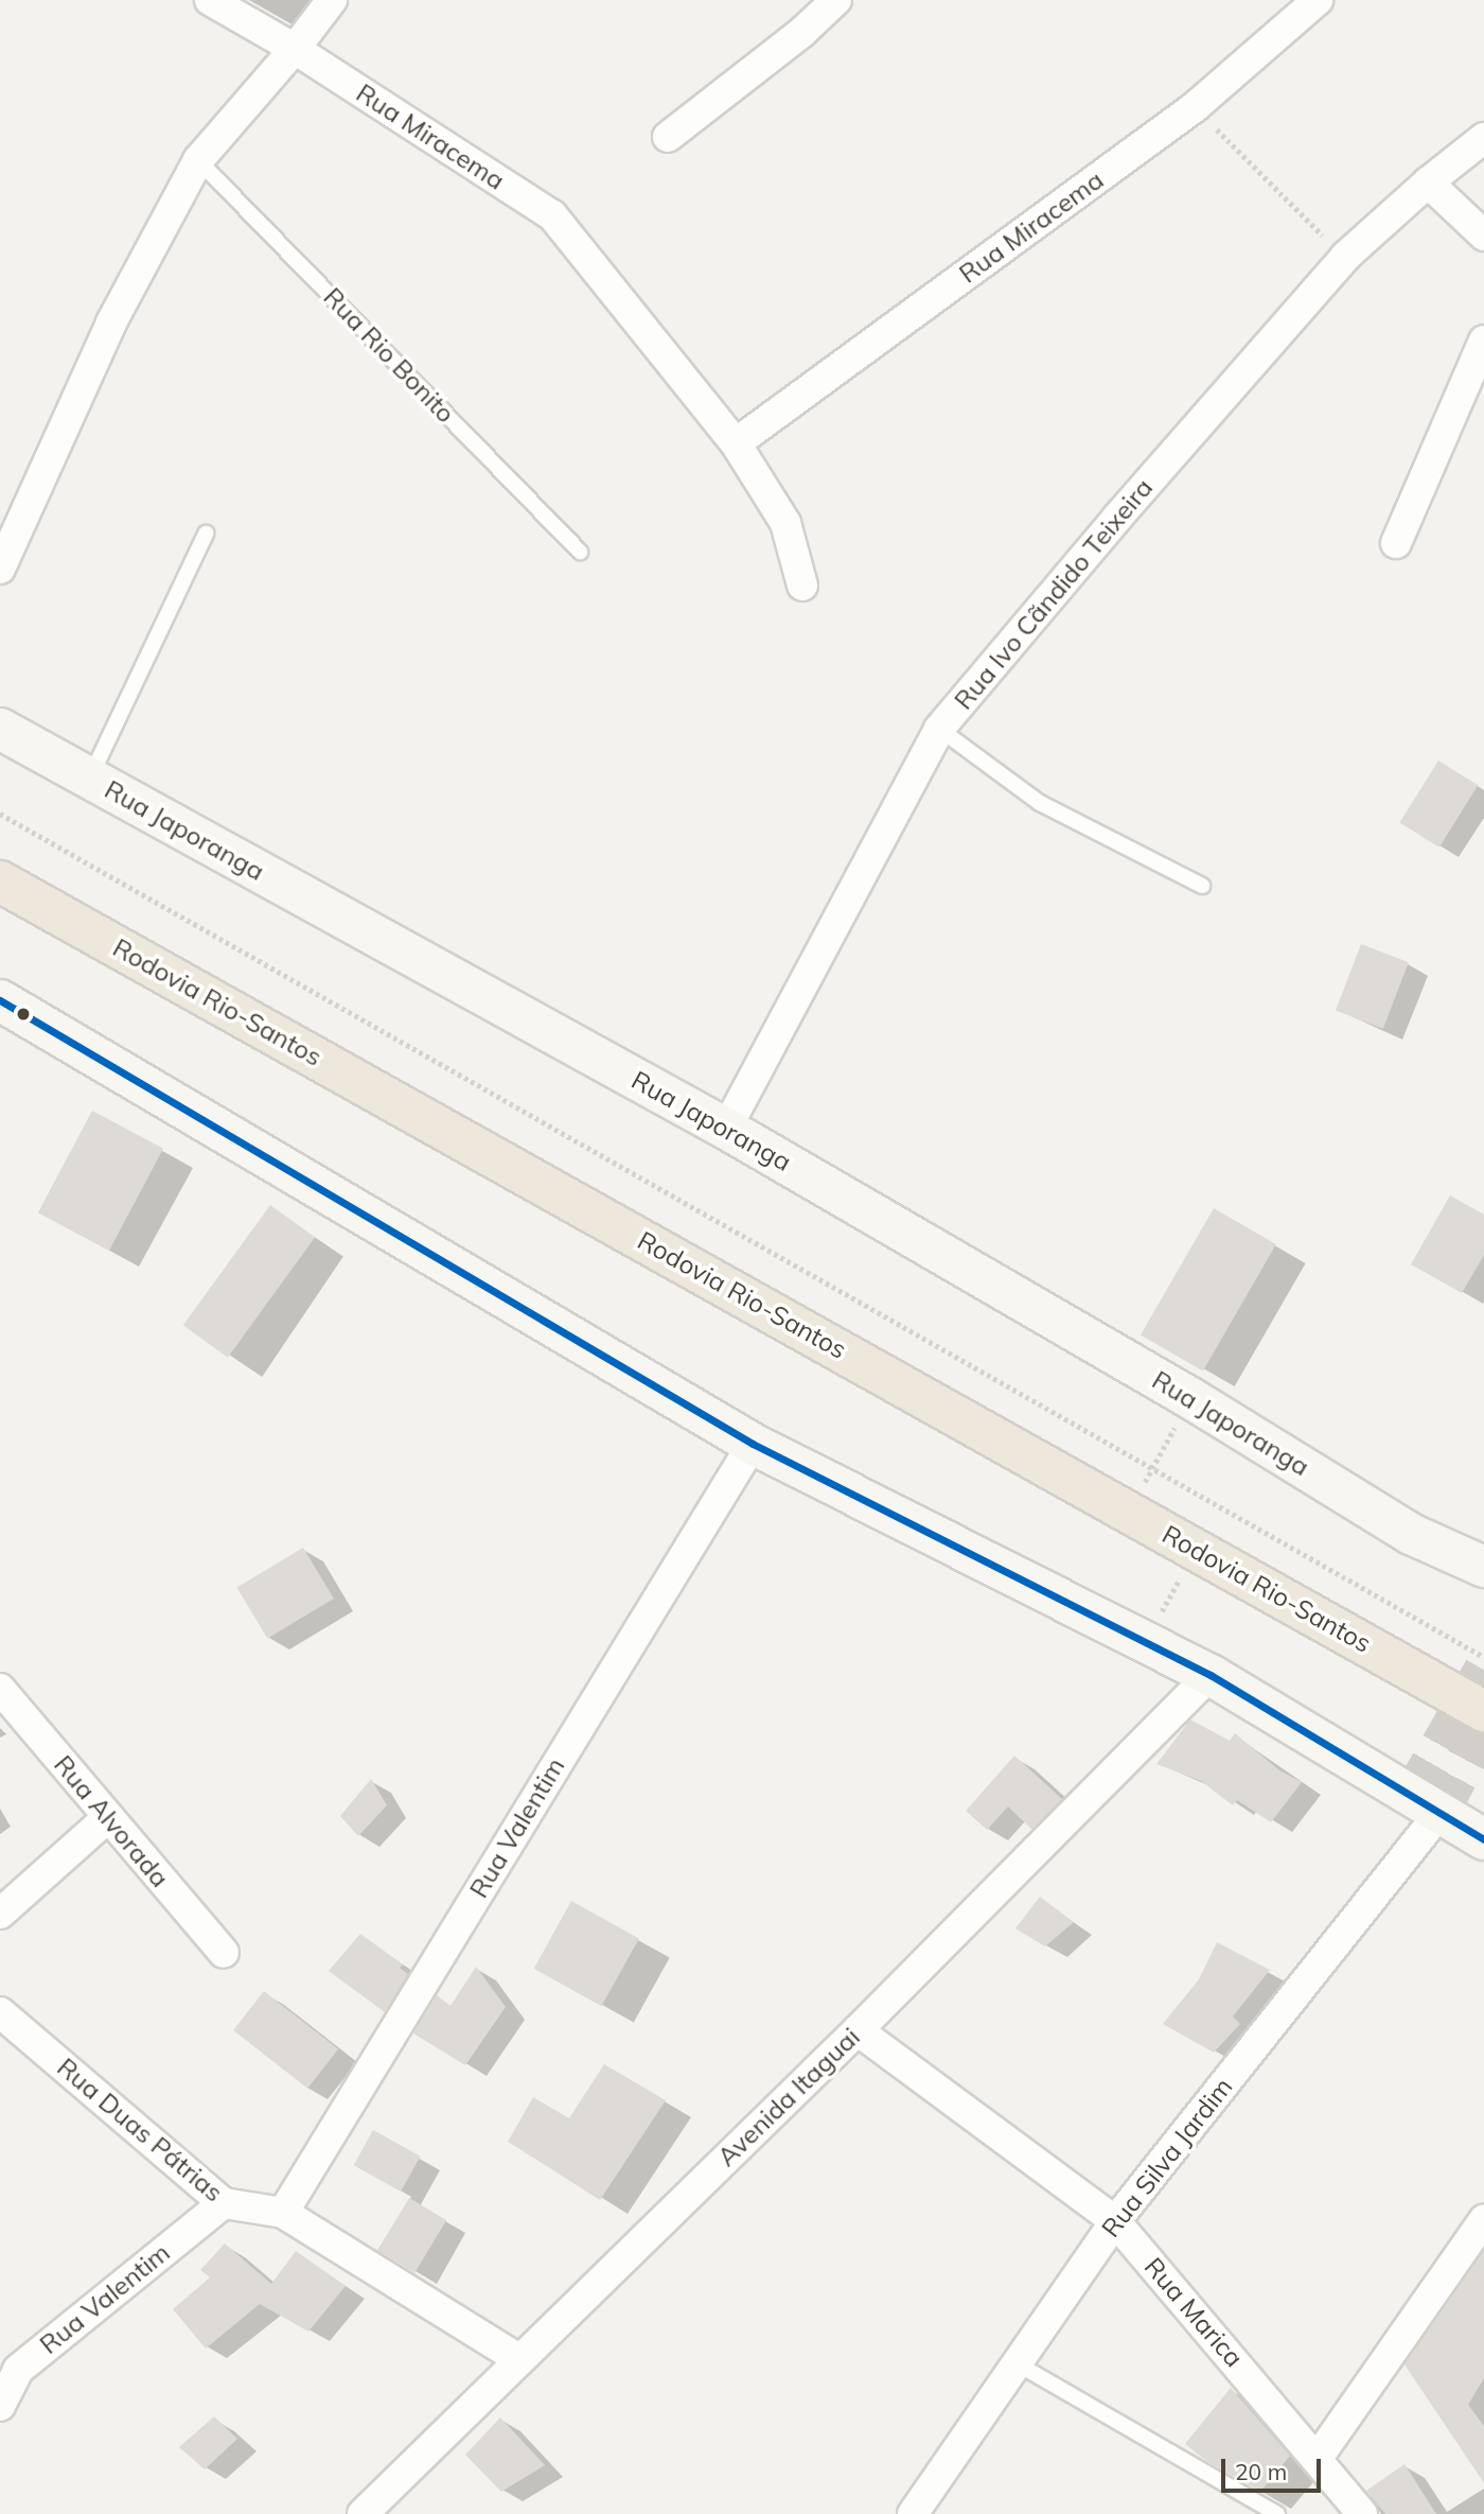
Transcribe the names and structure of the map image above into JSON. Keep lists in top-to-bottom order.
{
  "streets": {
    "highway": ["Rodovia Rio-Santos"],
    "main road": ["Rua Japoranga"],
    "street": [
      "Rua Miracema",
      "Rua Ivo Cãndido Teixeira",
      "Rua Alvorada",
      "Rua Valentim",
      "Avenida Itaguai",
      "Rua Duas Pátrias",
      "Rua Silva Jardim",
      "Rua Marica"
    ],
    "lane": ["Rua Rio Bonito"]
  },
  "crossings": [
    ["Rua Ivo Cãndido Teixeira", "Rua Japoranga"],
    ["Rua Valentim", "Rua Duas Pátrias"],
    ["Avenida Itaguai", "Rua Duas Pátrias"],
    ["Avenida Itaguai", "Rua Marica"],
    ["Rua Silva Jardim", "Rua Marica"]
  ],
  "scale_bar": "20 m"
}
